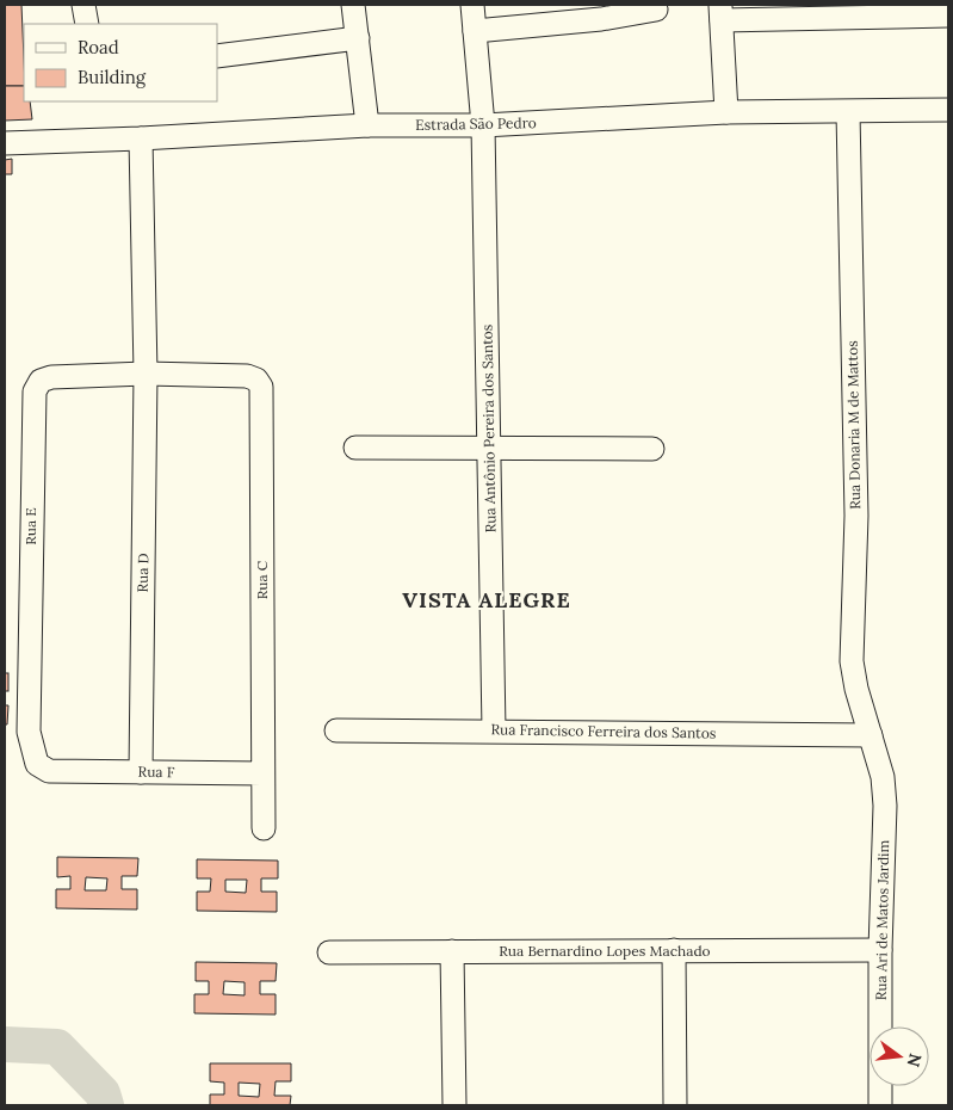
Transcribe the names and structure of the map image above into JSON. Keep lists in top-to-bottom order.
{
  "streets": {
    "street": [
      "Estrada São Pedro",
      "Rua Donaria M de Mattos",
      "Rua Antônio Pereira dos Santos",
      "Rua E",
      "Rua D",
      "Rua C",
      "Rua Francisco Ferreira dos Santos",
      "Rua F",
      "Rua Ari de Matos Jardim",
      "Rua Bernardino Lopes Machado"
    ]
  },
  "crossings": [
    ["Estrada São Pedro", "Rua Donaria M de Mattos"],
    ["Estrada São Pedro", "Rua Antônio Pereira dos Santos"],
    ["Rua Donaria M de Mattos", "Rua Francisco Ferreira dos Santos"],
    ["Rua Donaria M de Mattos", "Rua Ari de Matos Jardim"],
    ["Rua Antônio Pereira dos Santos", "Rua Francisco Ferreira dos Santos"],
    ["Rua E", "Rua D"],
    ["Rua E", "Rua C"],
    ["Rua E", "Rua F"],
    ["Rua D", "Rua F"],
    ["Rua C", "Rua F"],
    ["Rua Francisco Ferreira dos Santos", "Rua Ari de Matos Jardim"],
    ["Rua Ari de Matos Jardim", "Rua Bernardino Lopes Machado"]
  ],
  "districts": ["VISTA ALEGRE"],
  "legend": ["Road", "Building"],
  "north": "right"
}
